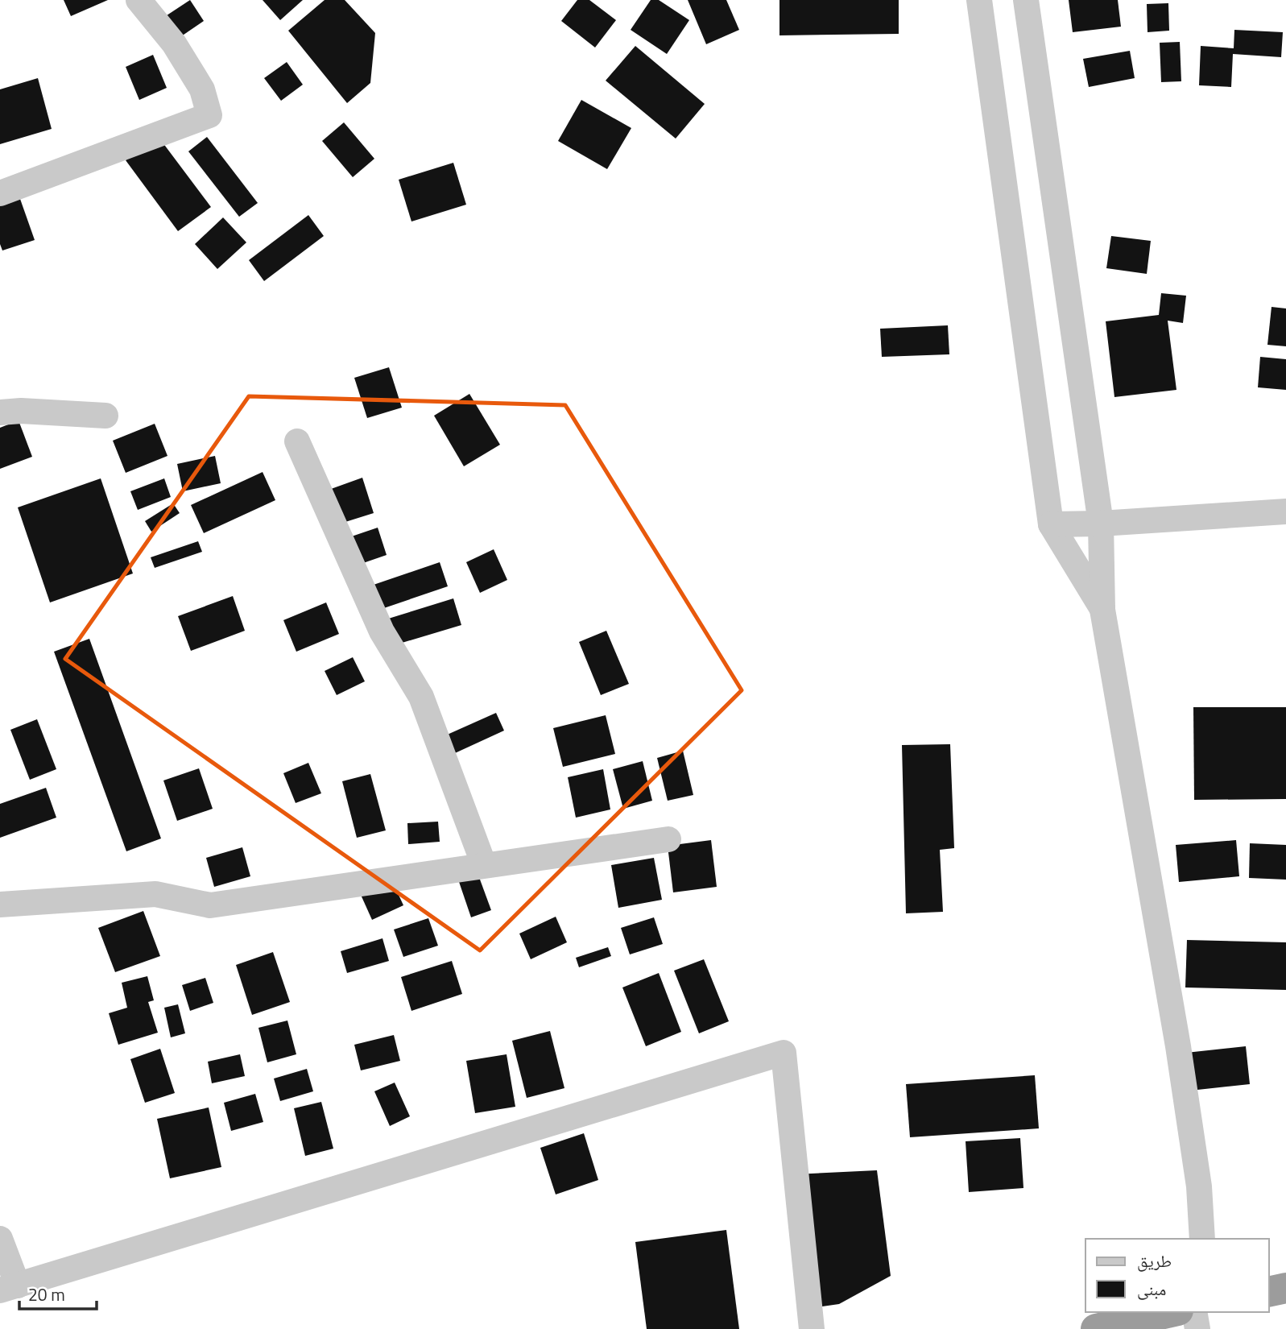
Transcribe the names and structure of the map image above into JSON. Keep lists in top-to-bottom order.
{
  "legend": ["طريق", "مبنى"],
  "scale_bar": "20 m"
}
